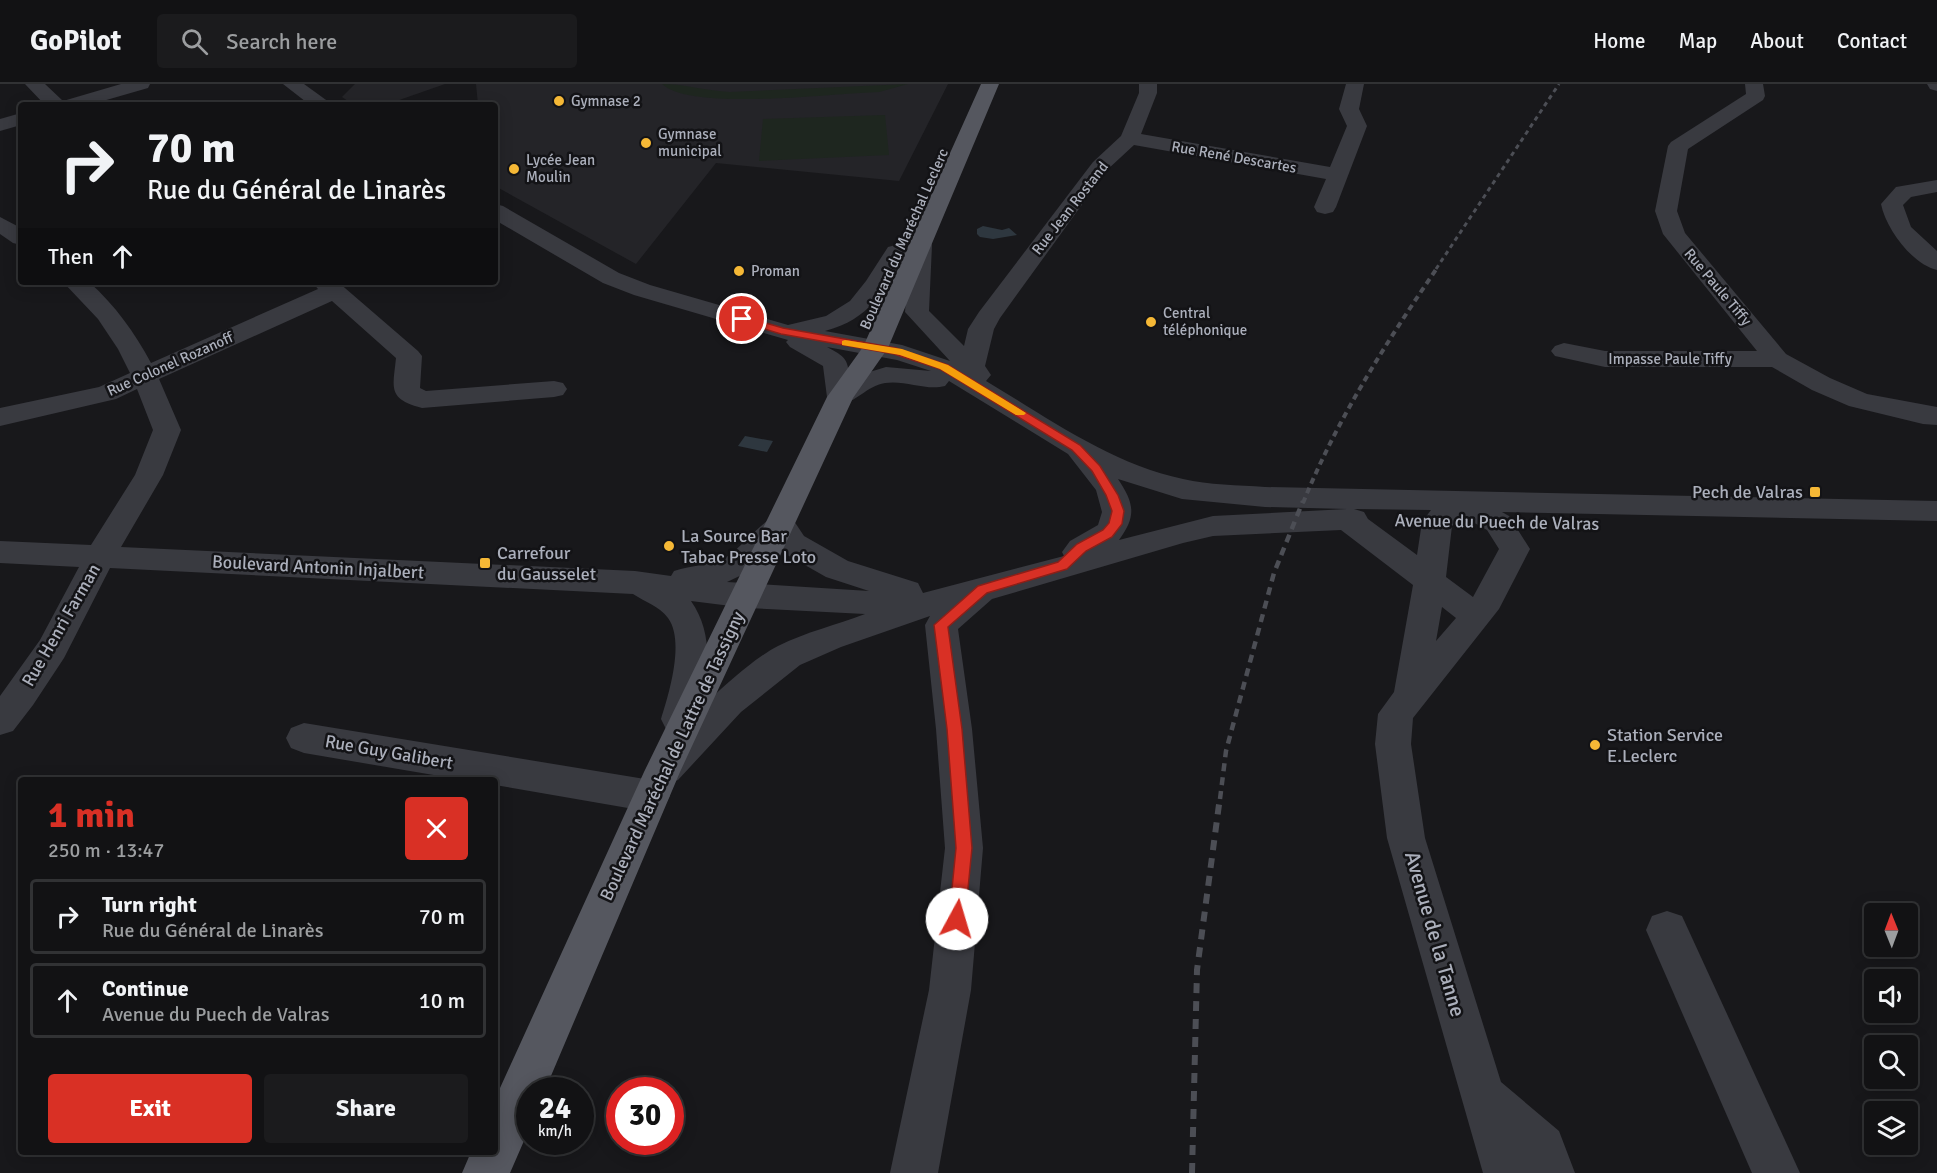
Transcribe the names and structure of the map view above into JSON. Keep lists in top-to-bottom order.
{
  "streets": {
    "main road": ["Boulevard du Maréchal Leclerc", "Boulevard Maréchal de Lattre de Tassigny"],
    "street": [
      "Rue René Descartes",
      "Rue Jean Rostand",
      "Rue Paule Tiffy",
      "Impasse Paule Tiffy",
      "Rue Colonel Rozanoff",
      "Avenue du Puech de Valras",
      "Boulevard Antonin Injalbert",
      "Rue Henri Farman",
      "Rue Guy Galibert",
      "Avenue de la Tanne"
    ]
  },
  "crossings": [
    ["Rue René Descartes", "Rue Jean Rostand"],
    ["Rue Jean Rostand", "Avenue du Puech de Valras"],
    ["Boulevard du Maréchal Leclerc", "Avenue du Puech de Valras"],
    ["Boulevard du Maréchal Leclerc", "Boulevard Maréchal de Lattre de Tassigny"],
    ["Rue Paule Tiffy", "Impasse Paule Tiffy"],
    ["Rue Colonel Rozanoff", "Rue Henri Farman"],
    ["Avenue du Puech de Valras", "Boulevard Antonin Injalbert"],
    ["Avenue du Puech de Valras", "Rue Guy Galibert"],
    ["Avenue du Puech de Valras", "Boulevard Maréchal de Lattre de Tassigny"],
    ["Avenue du Puech de Valras", "Avenue de la Tanne"],
    ["Boulevard Antonin Injalbert", "Rue Henri Farman"],
    ["Boulevard Antonin Injalbert", "Rue Guy Galibert"],
    ["Boulevard Antonin Injalbert", "Boulevard Maréchal de Lattre de Tassigny"],
    ["Rue Guy Galibert", "Boulevard Maréchal de Lattre de Tassigny"]
  ],
  "places": {
    "other": [
      "Gymnase 2",
      "Gymnase municipal",
      "Lycée Jean Moulin",
      "Proman",
      "Central téléphonique",
      "La Source Bar Tabac Presse Loto",
      "Station Service E.Leclerc"
    ],
    "transit": ["Pech de Valras", "Carrefour du Gausselet"]
  },
  "north": "top",
  "page": {
    "header": "GoPilot",
    "search": "Search here",
    "nav": [
      "Home",
      "Map",
      "About",
      "Contact"
    ],
    "turn": ["70 m", "Rue du Général de Linarès"],
    "then": "Then",
    "heading": ["1 min", "250 m · 13:47"],
    "list": [
      {
        "name": "Turn right",
        "note": "Rue du Général de Linarès",
        "value": "70 m"
      },
      {
        "name": "Continue",
        "note": "Avenue du Puech de Valras",
        "value": "10 m"
      }
    ],
    "buttons": ["Exit", "Share"],
    "speed": "24 km/h",
    "limit": "30"
  }
}
